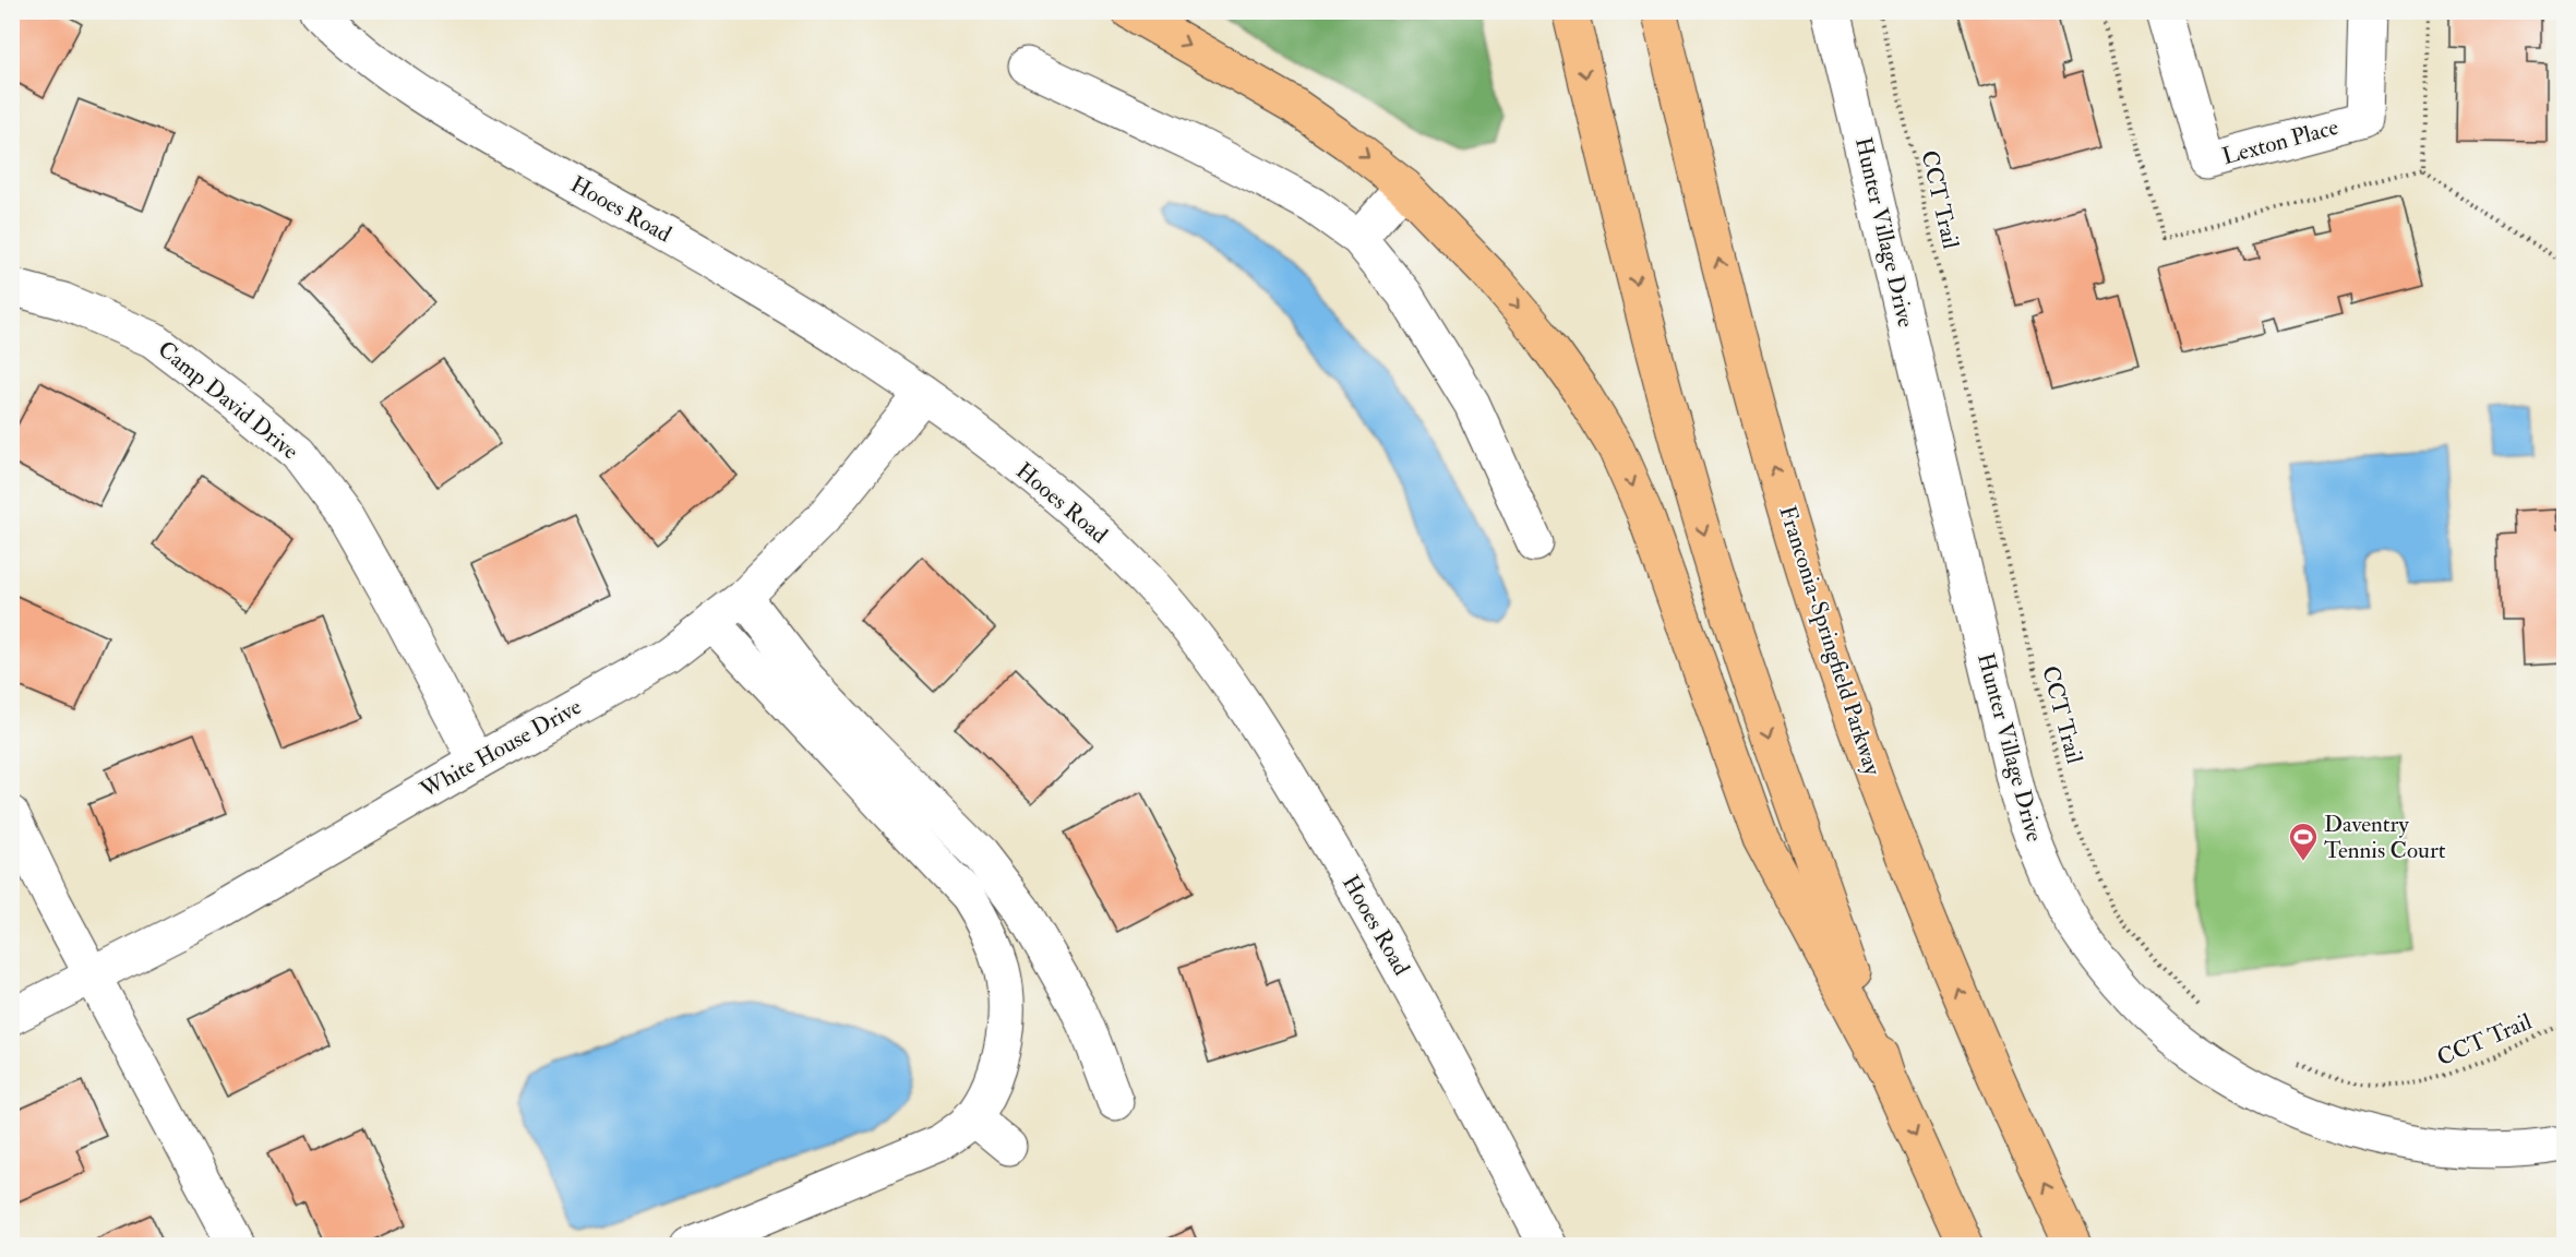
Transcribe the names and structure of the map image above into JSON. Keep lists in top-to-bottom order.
{
  "streets": {
    "main road": ["Franconia-Springfield Parkway"],
    "street": [
      "Lexton Place",
      "Hooes Road",
      "Hunter Village Drive",
      "Camp David Drive",
      "White House Drive"
    ],
    "path": ["CCT Trail"]
  },
  "crossings": [
    ["Hooes Road", "White House Drive"],
    ["Camp David Drive", "White House Drive"]
  ],
  "places": {
    "sports": ["Daventry Tennis Court"]
  }
}
